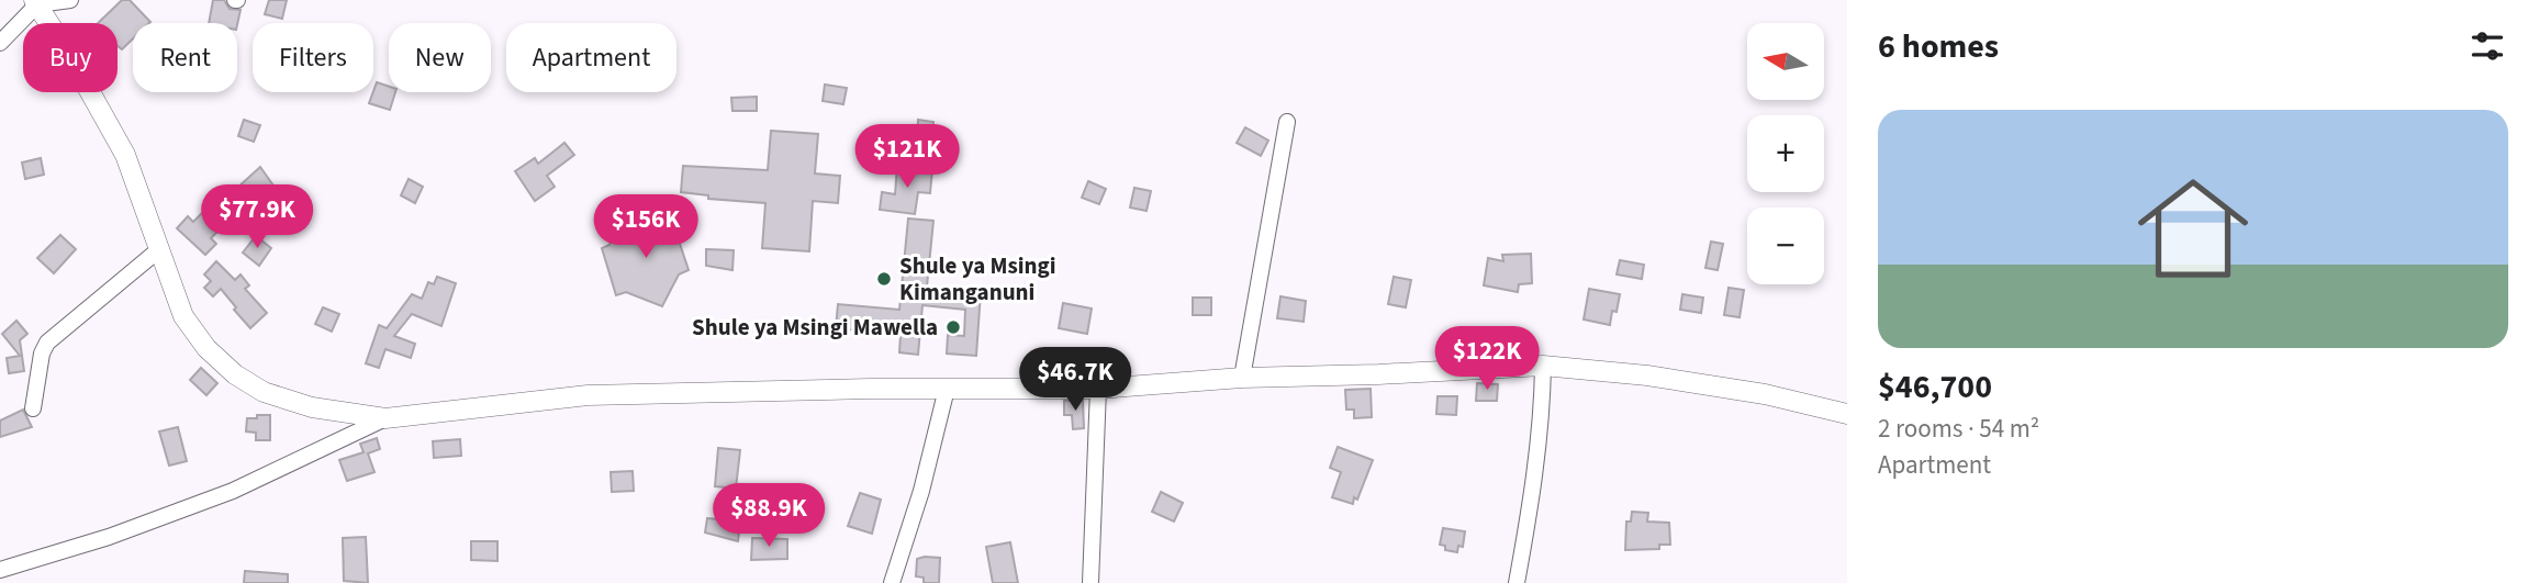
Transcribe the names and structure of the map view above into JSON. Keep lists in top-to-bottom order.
{
  "places": ["Shule ya Msingi Kimanganuni", "Shule ya Msingi Mawella"],
  "north": "left",
  "page": {
    "heading": "6 homes",
    "map_buttons": ["+", "−"],
    "chip": [
      "Buy",
      "Rent",
      "Filters",
      "New",
      "Apartment"
    ],
    "list": [
      {
        "name": "$46,700",
        "note": "2 rooms · 54 m² · Apartment"
      }
    ],
    "price": [
      "$121K",
      "$77.9K",
      "$156K",
      "$122K",
      "$46.7K",
      "$88.9K"
    ]
  }
}
